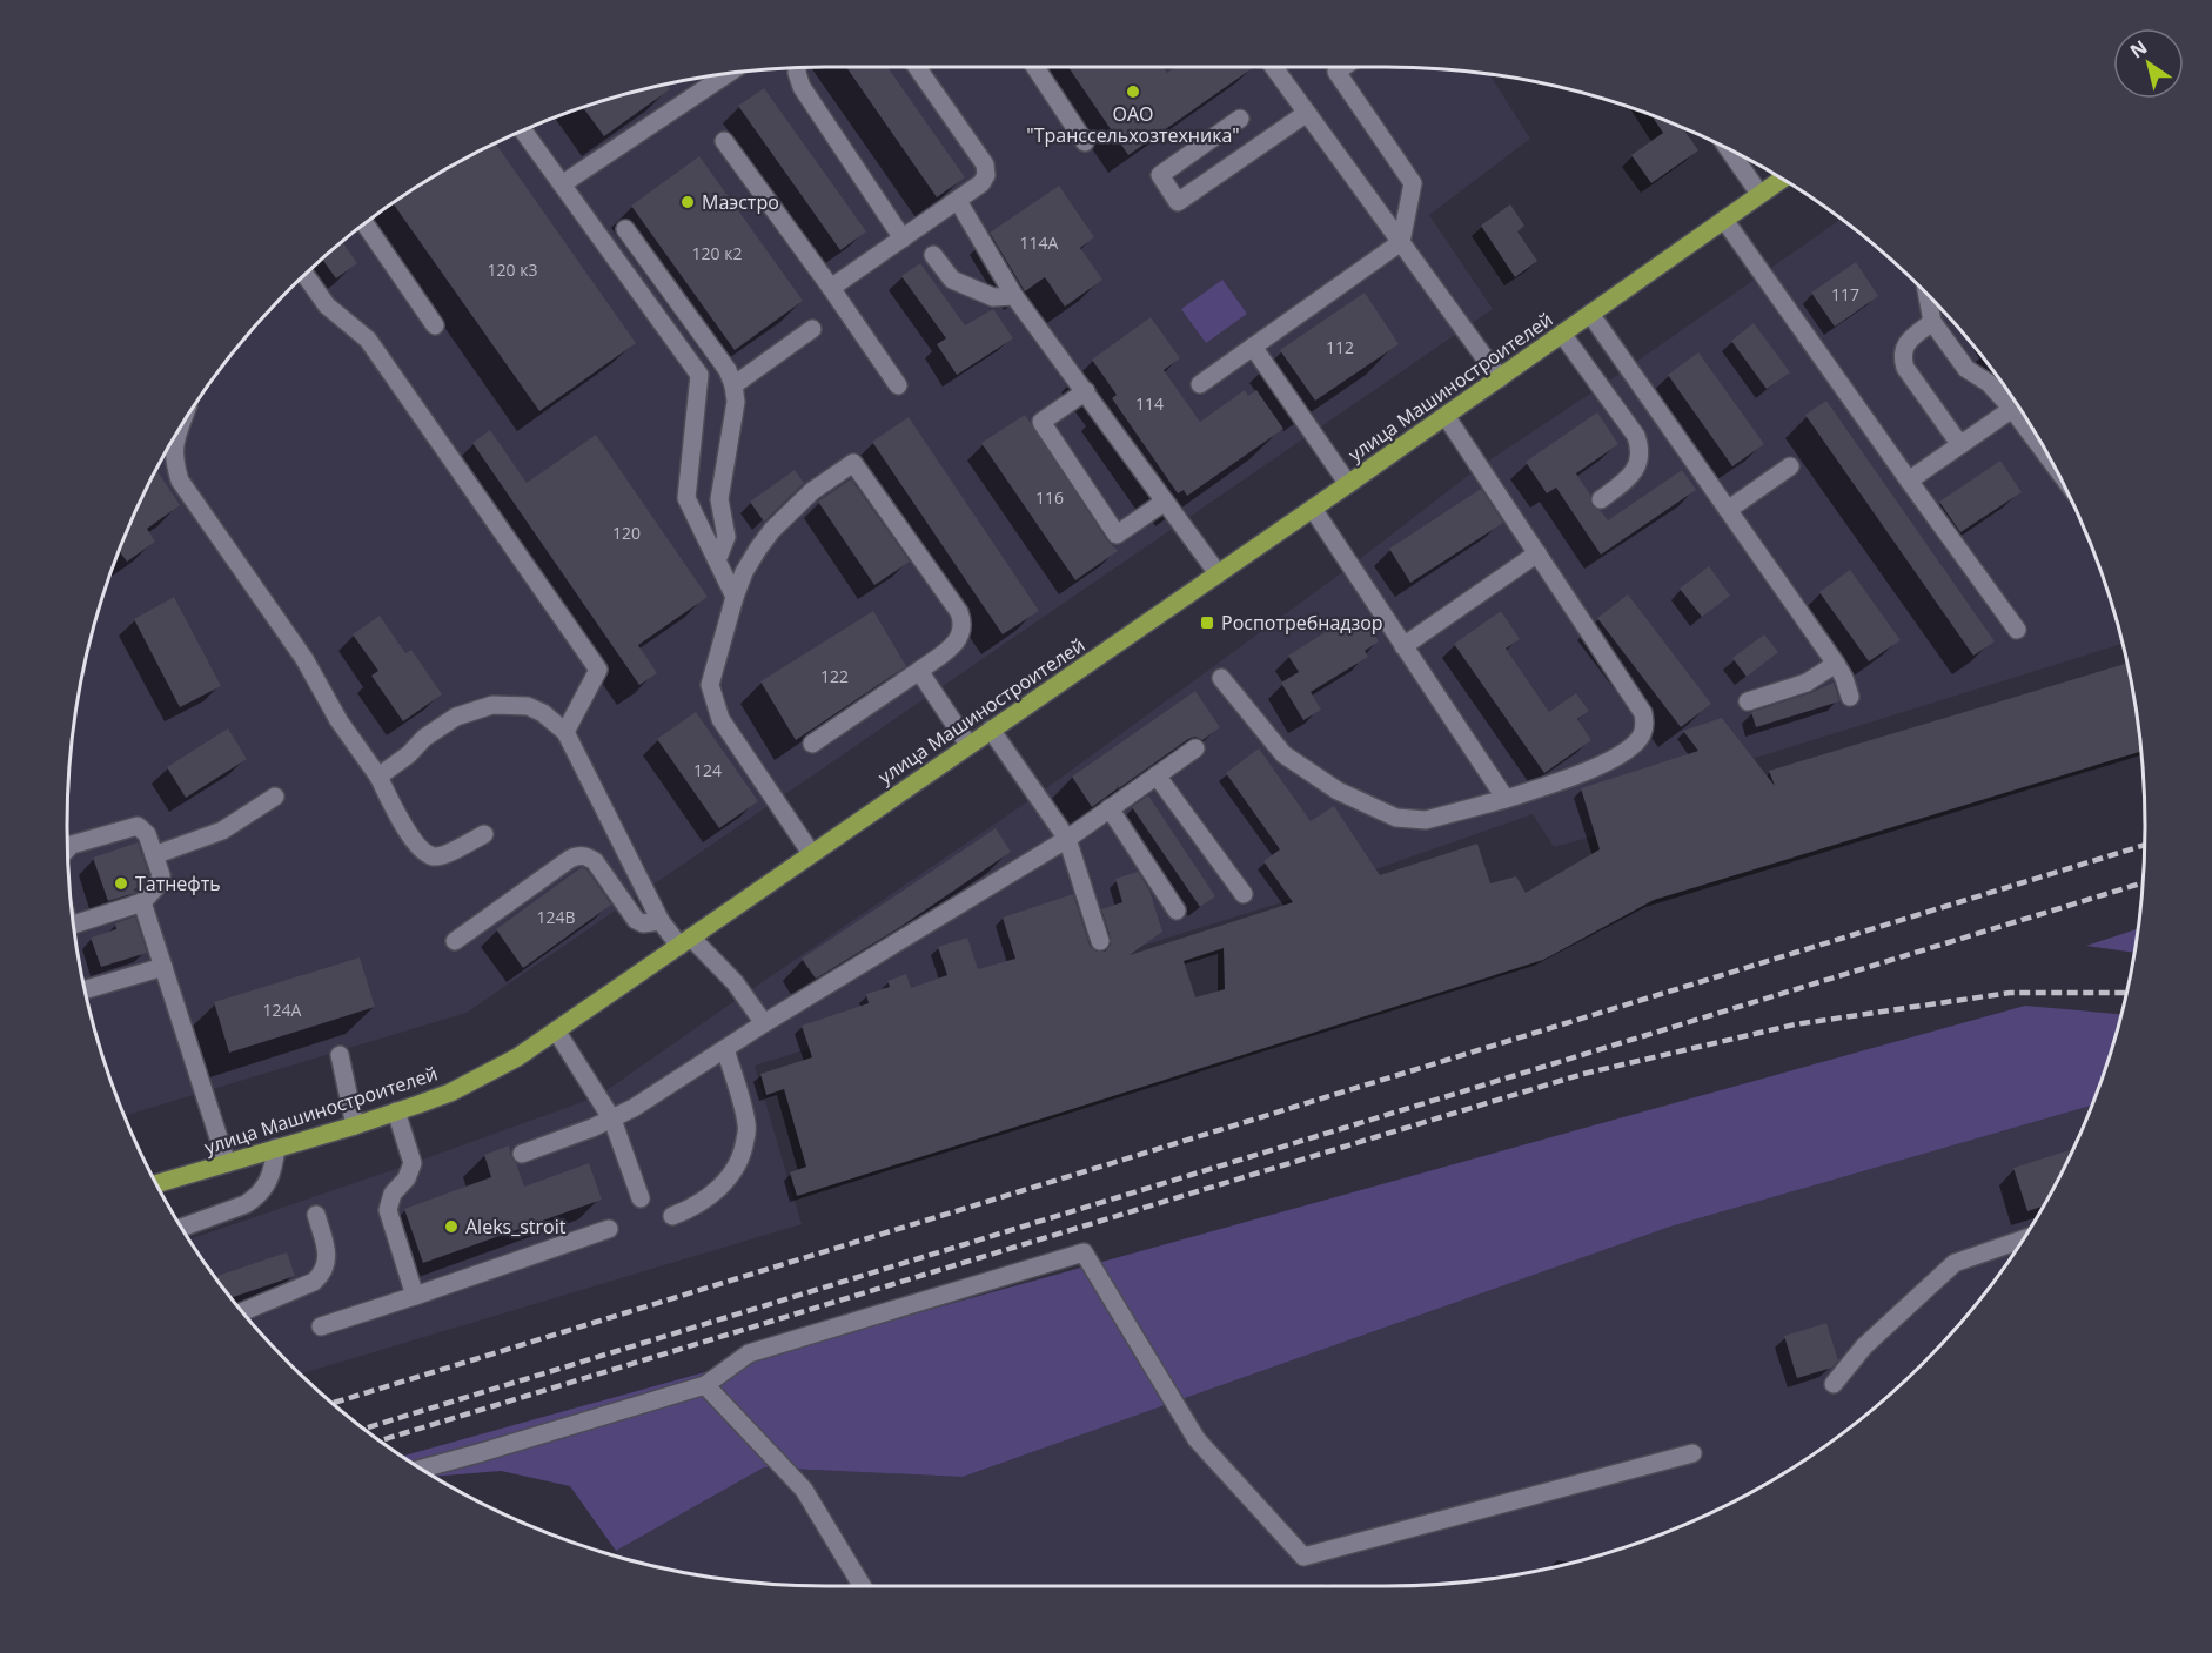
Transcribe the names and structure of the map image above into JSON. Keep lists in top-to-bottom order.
{
  "streets": {
    "main road": ["улица Машиностроителей"]
  },
  "places": {
    "other": [
      "ОАО \"Транссельхозтехника\"",
      "Маэстро",
      "Татнефть",
      "Aleks_stroit"
    ],
    "transit": ["Роспотребнадзор"]
  },
  "house_numbers": [
    "114А",
    "120 к2",
    "120 к3",
    "117",
    "112",
    "114",
    "116",
    "120",
    "122",
    "124",
    "124В",
    "124А"
  ],
  "north": "top left"
}
